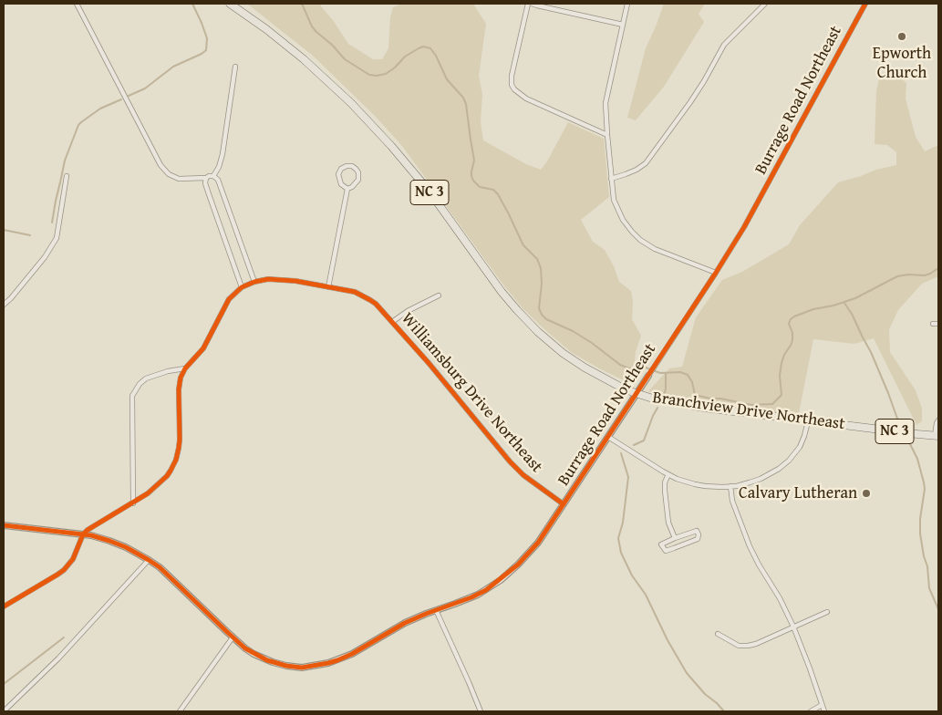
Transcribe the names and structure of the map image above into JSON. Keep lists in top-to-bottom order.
{
  "streets": {
    "main road": ["NC 3", "Branchview Drive Northeast"],
    "street": ["Burrage Road Northeast", "Williamsburg Drive Northeast"]
  },
  "crossings": [
    ["Burrage Road Northeast", "Williamsburg Drive Northeast"]
  ],
  "places": ["Epworth Church", "Calvary Lutheran"]
}
